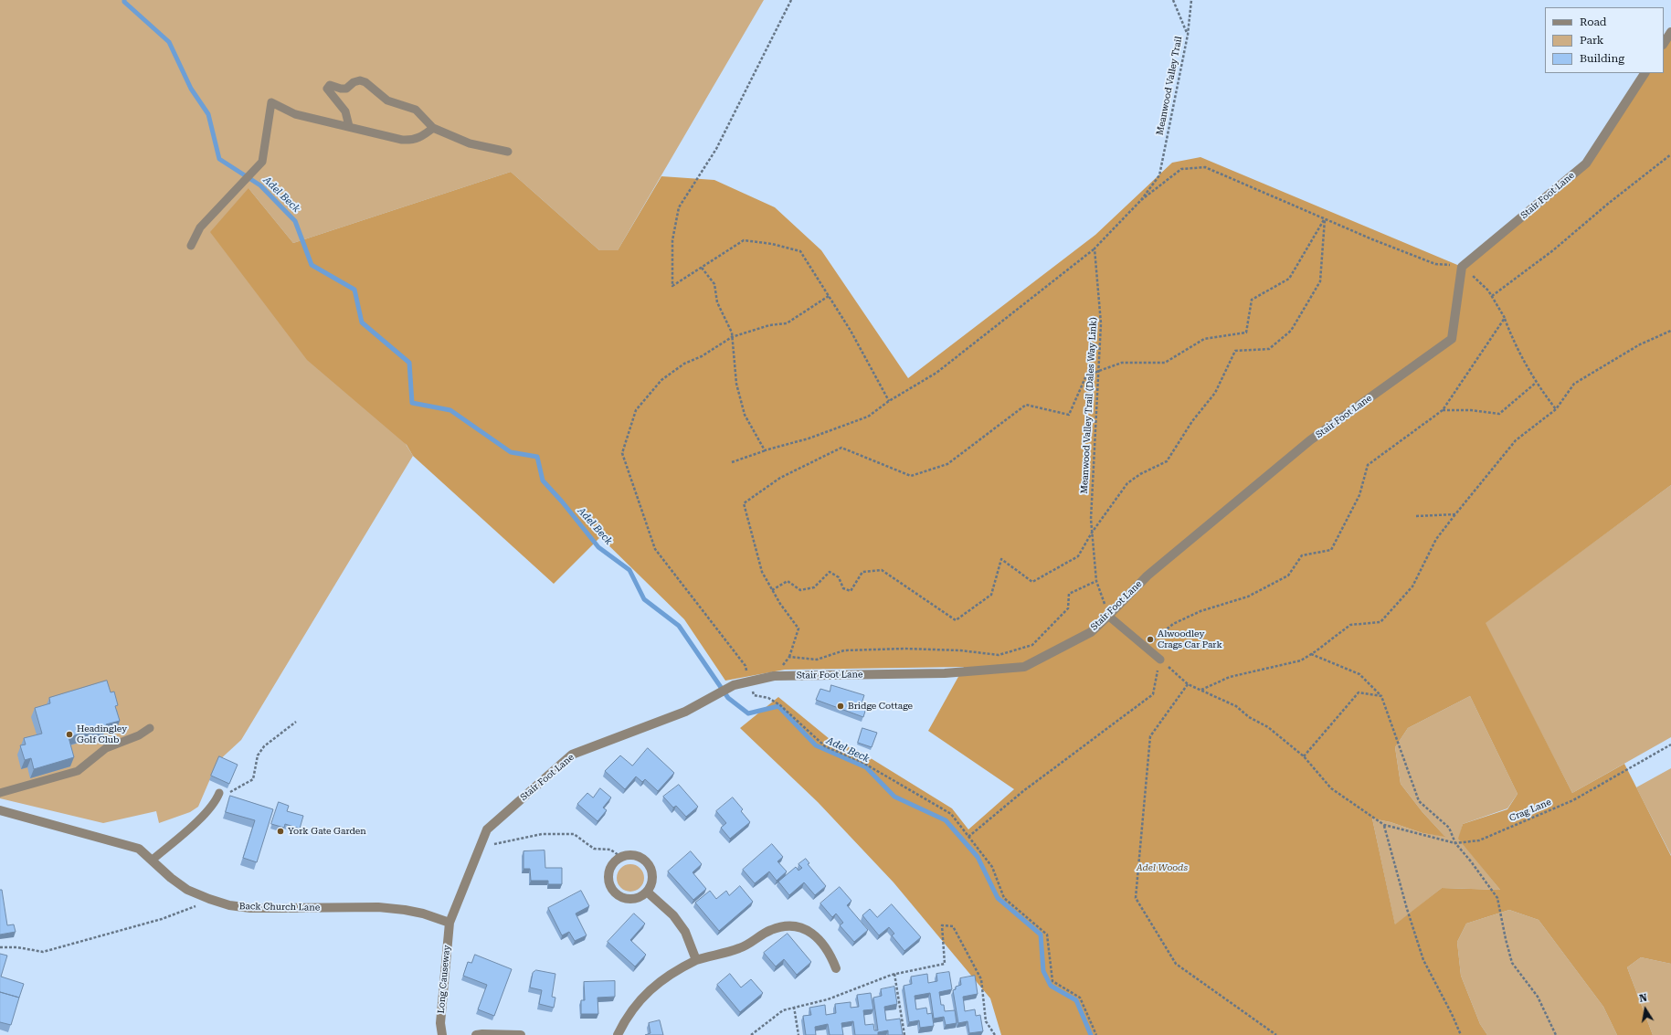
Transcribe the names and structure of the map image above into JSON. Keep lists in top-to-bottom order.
{
  "streets": {
    "street": ["Stair Foot Lane", "Back Church Lane", "Long Causeway"],
    "path": ["Meanwood Valley Trail", "Meanwood Valley Trail (Dales Way Link)", "Crag Lane"]
  },
  "crossings": [
    ["Stair Foot Lane", "Meanwood Valley Trail (Dales Way Link)"],
    ["Stair Foot Lane", "Back Church Lane"],
    ["Stair Foot Lane", "Long Causeway"],
    ["Back Church Lane", "Long Causeway"]
  ],
  "water": ["Adel Beck"],
  "parks": ["Adel Woods"],
  "places": [
    "Alwoodley Crags Car Park",
    "Bridge Cottage",
    "Headingley Golf Club",
    "York Gate Garden"
  ],
  "legend": ["Road", "Park", "Building"],
  "north": "top"
}
